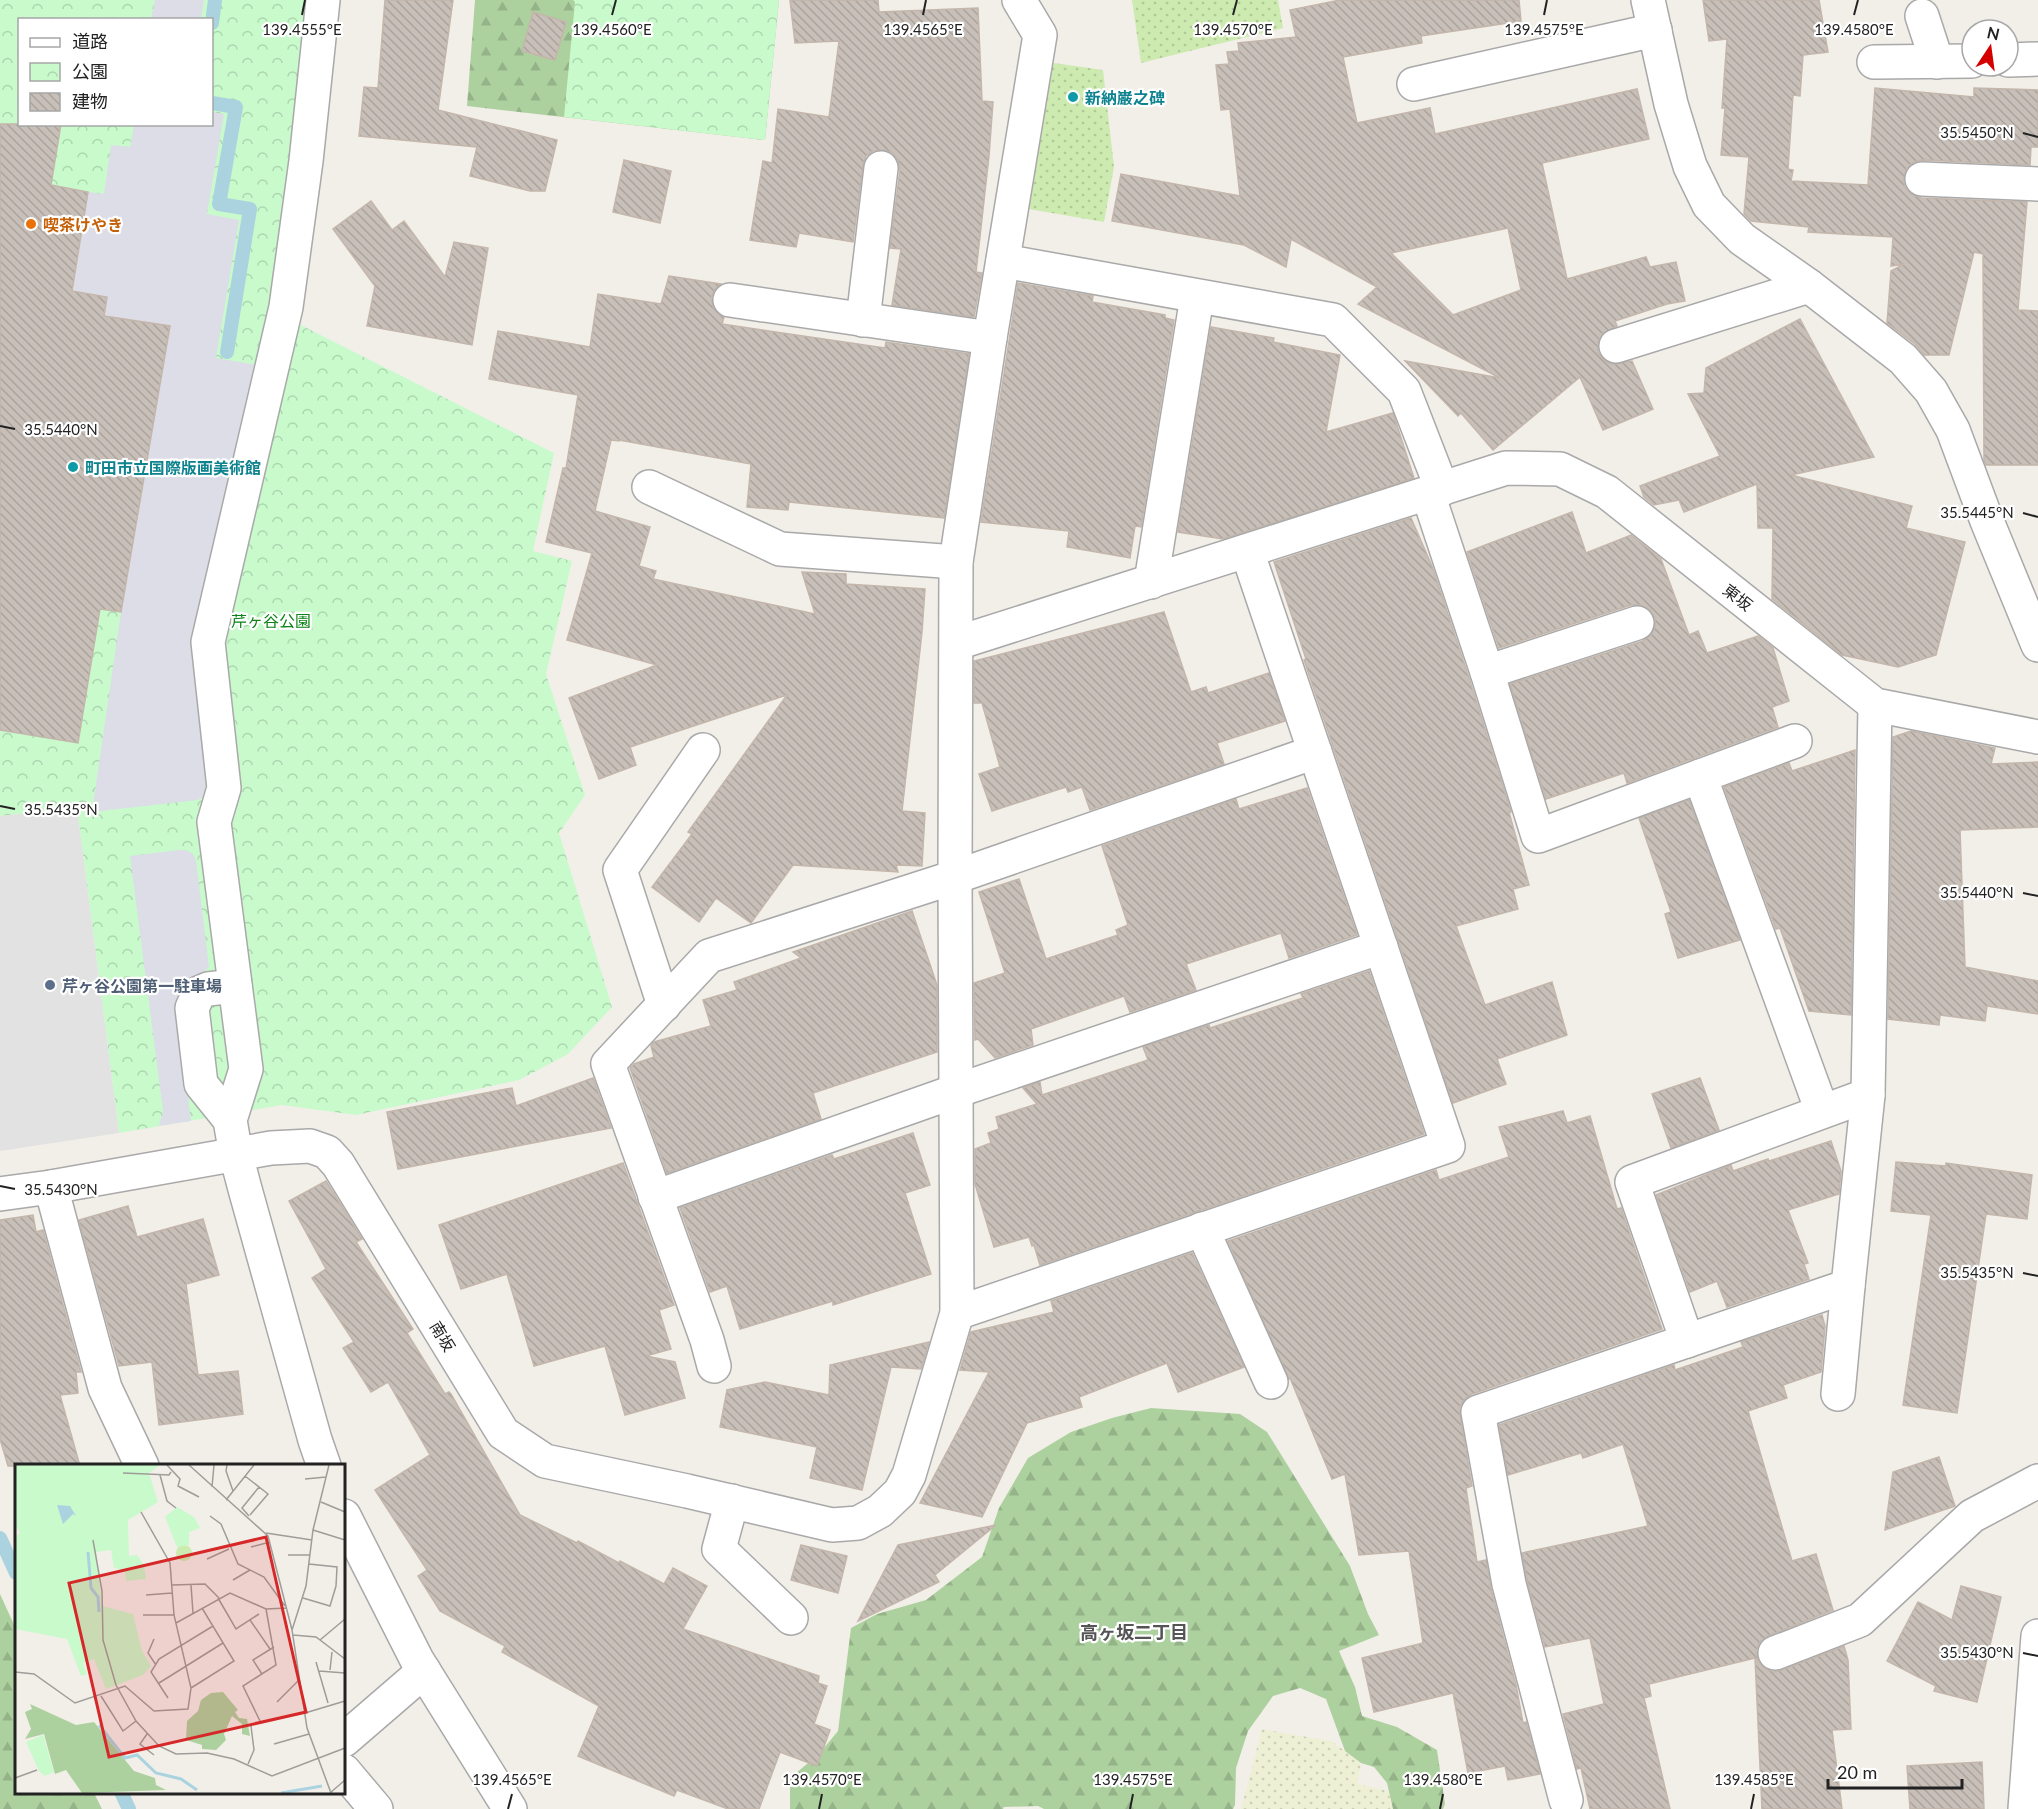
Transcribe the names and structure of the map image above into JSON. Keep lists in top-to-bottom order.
{
  "streets": {
    "street": ["東坂", "南坂"]
  },
  "crossings": [
    ["東坂", "南坂"]
  ],
  "districts": ["高ヶ坂二丁目"],
  "parks": ["芹ヶ谷公園"],
  "places": [
    "新納巌之碑",
    "喫茶けやき",
    "町田市立国際版画美術館",
    "芹ヶ谷公園第一駐車場"
  ],
  "legend": ["道路", "公園", "建物"],
  "scale_bar": "20 m",
  "north": "top",
  "coordinates": [
    "139.4555°E",
    "139.4560°E",
    "139.4565°E",
    "139.4570°E",
    "139.4575°E",
    "139.4580°E",
    "35.5450°N",
    "35.5440°N",
    "35.5445°N",
    "35.5435°N",
    "35.5430°N",
    "139.4585°E"
  ]
}
